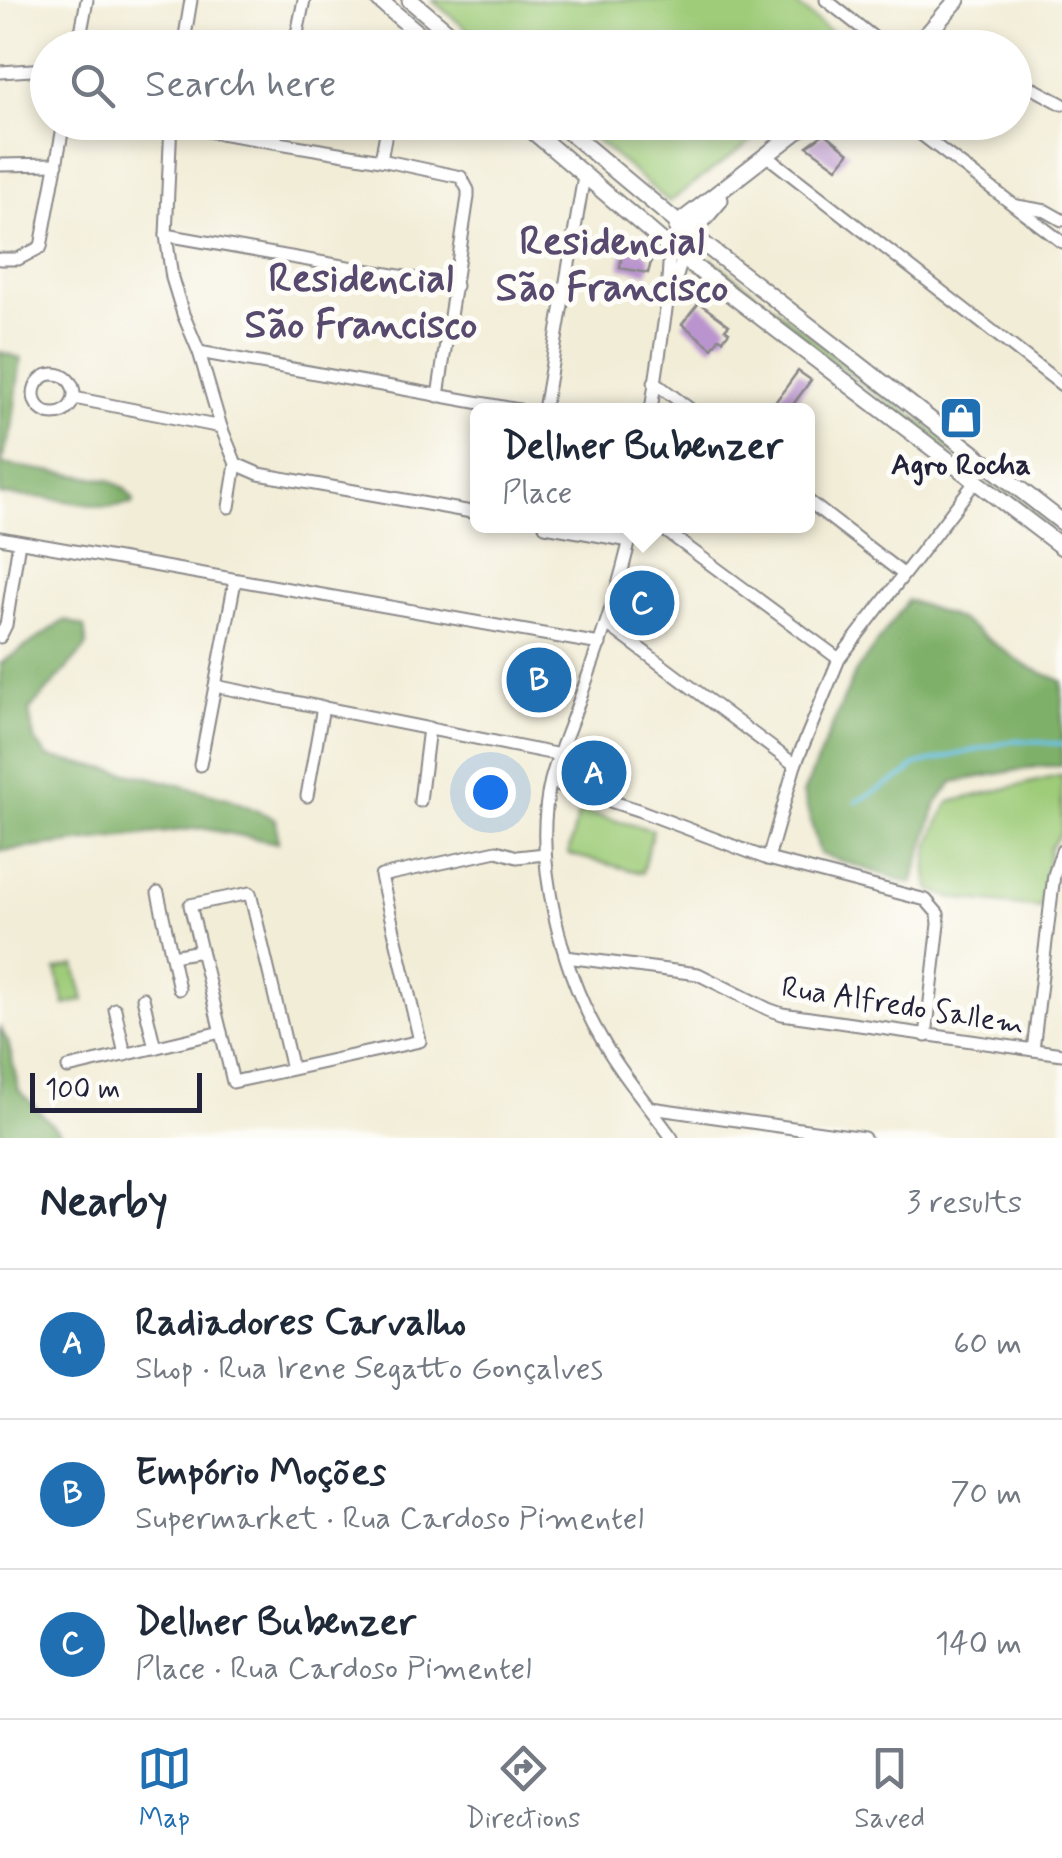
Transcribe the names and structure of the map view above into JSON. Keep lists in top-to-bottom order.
{
  "streets": {
    "street": ["Rua Alfredo Sallem"]
  },
  "districts": ["Residencial São Francisco", "Residencial São Francisco"],
  "places": {
    "shop": ["Agro Rocha"]
  },
  "scale_bar": "100 m",
  "page": {
    "search": "Search here",
    "popup": ["Dellner Bubenzer", "Place"],
    "pins": ["C", "B", "A"],
    "scale": "100 m",
    "heading": ["Nearby", "3 results"],
    "list": [
      {
        "mark": "A",
        "name": "Radiadores Carvalho",
        "note": "Shop · Rua Irene Segatto Gonçalves",
        "value": "60 m"
      },
      {
        "mark": "B",
        "name": "Empório Moções",
        "note": "Supermarket · Rua Cardoso Pimentel",
        "value": "70 m"
      },
      {
        "mark": "C",
        "name": "Dellner Bubenzer",
        "note": "Place · Rua Cardoso Pimentel",
        "value": "140 m"
      }
    ],
    "nav": ["Map", "Directions", "Saved"]
  }
}
